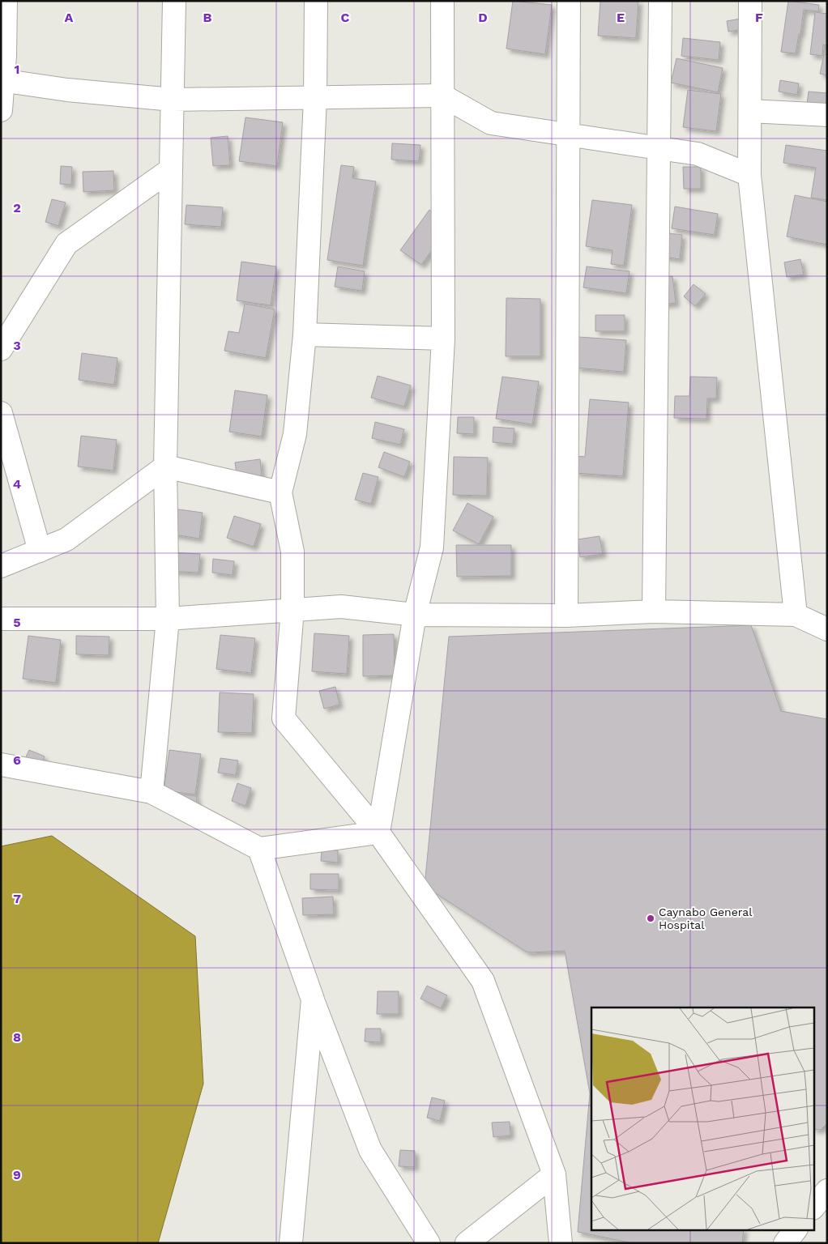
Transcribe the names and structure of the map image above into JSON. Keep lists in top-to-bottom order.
{
  "places": ["Caynabo General Hospital"],
  "grid": {
    "columns": [
      "A",
      "B",
      "C",
      "D",
      "E",
      "F"
    ],
    "rows": [
      "1",
      "2",
      "3",
      "4",
      "5",
      "6",
      "7",
      "8",
      "9"
    ]
  }
}
